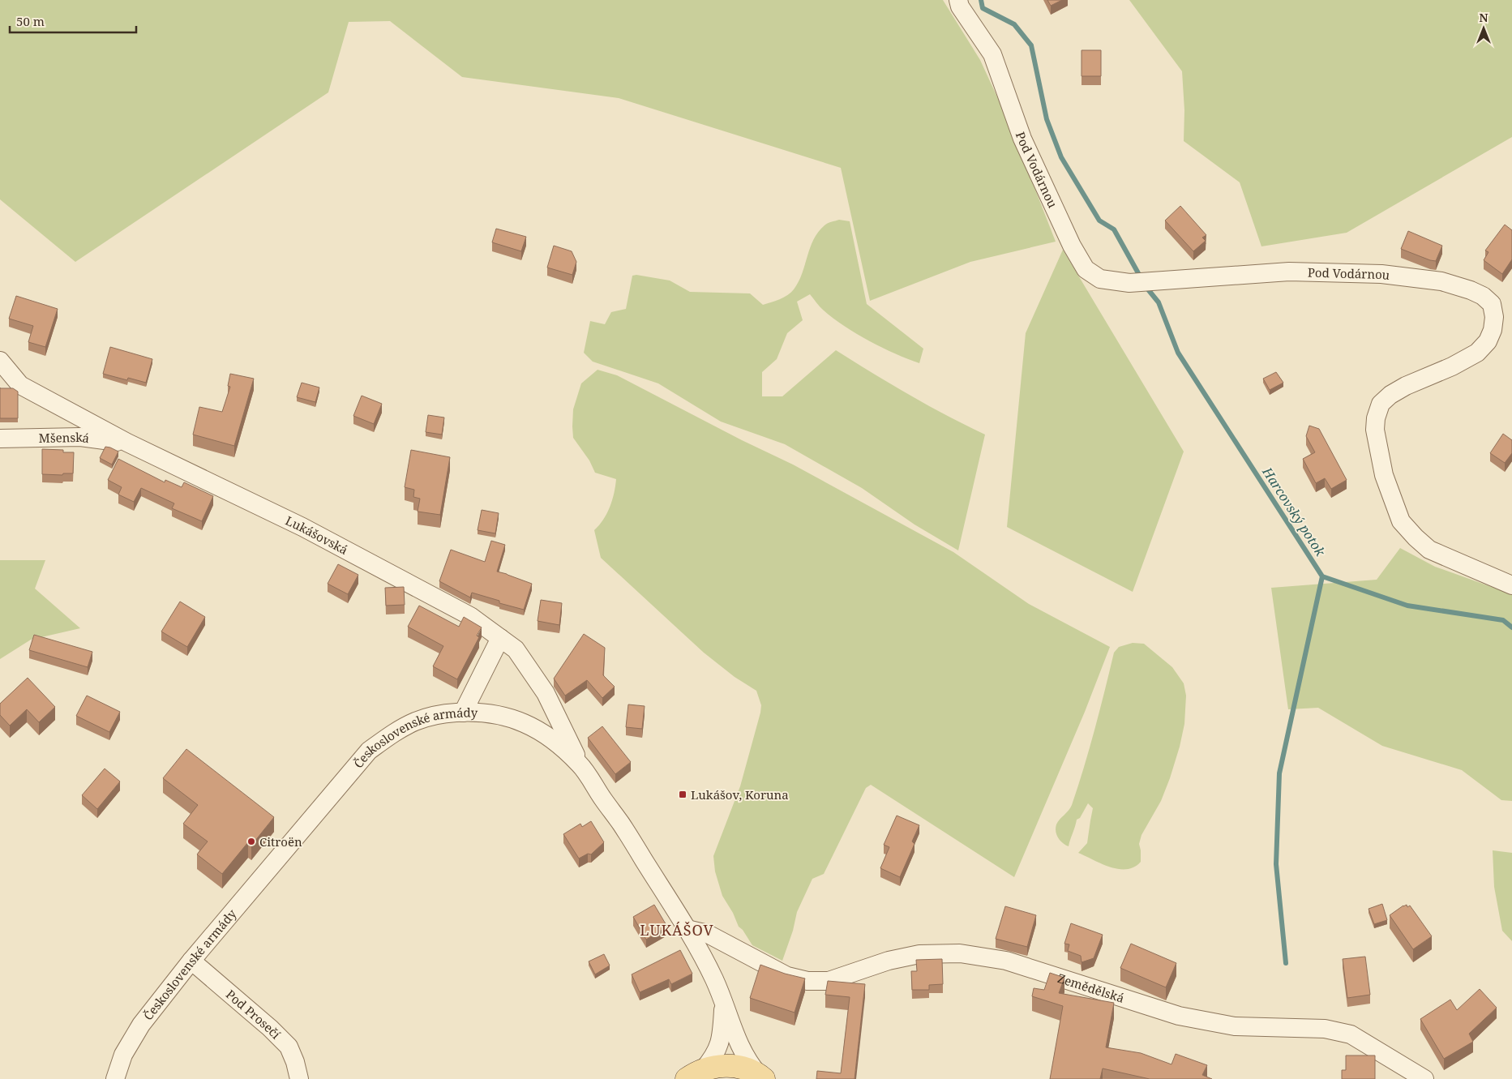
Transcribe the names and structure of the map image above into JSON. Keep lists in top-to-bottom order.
{
  "streets": {
    "main road": ["Československé armády"],
    "street": [
      "Pod Vodárnou",
      "Mšenská",
      "Lukášovská",
      "Zemědělská",
      "Pod Prosečí"
    ]
  },
  "crossings": [
    ["Mšenská", "Lukášovská"],
    ["Lukášovská", "Československé armády"],
    ["Československé armády", "Zemědělská"],
    ["Československé armády", "Pod Prosečí"]
  ],
  "districts": ["LUKÁŠOV"],
  "water": ["Harcovský potok"],
  "places": {
    "transit": ["Lukášov, Koruna"],
    "other": ["Citroën"]
  },
  "scale_bar": "50 m",
  "north": "top"
}
